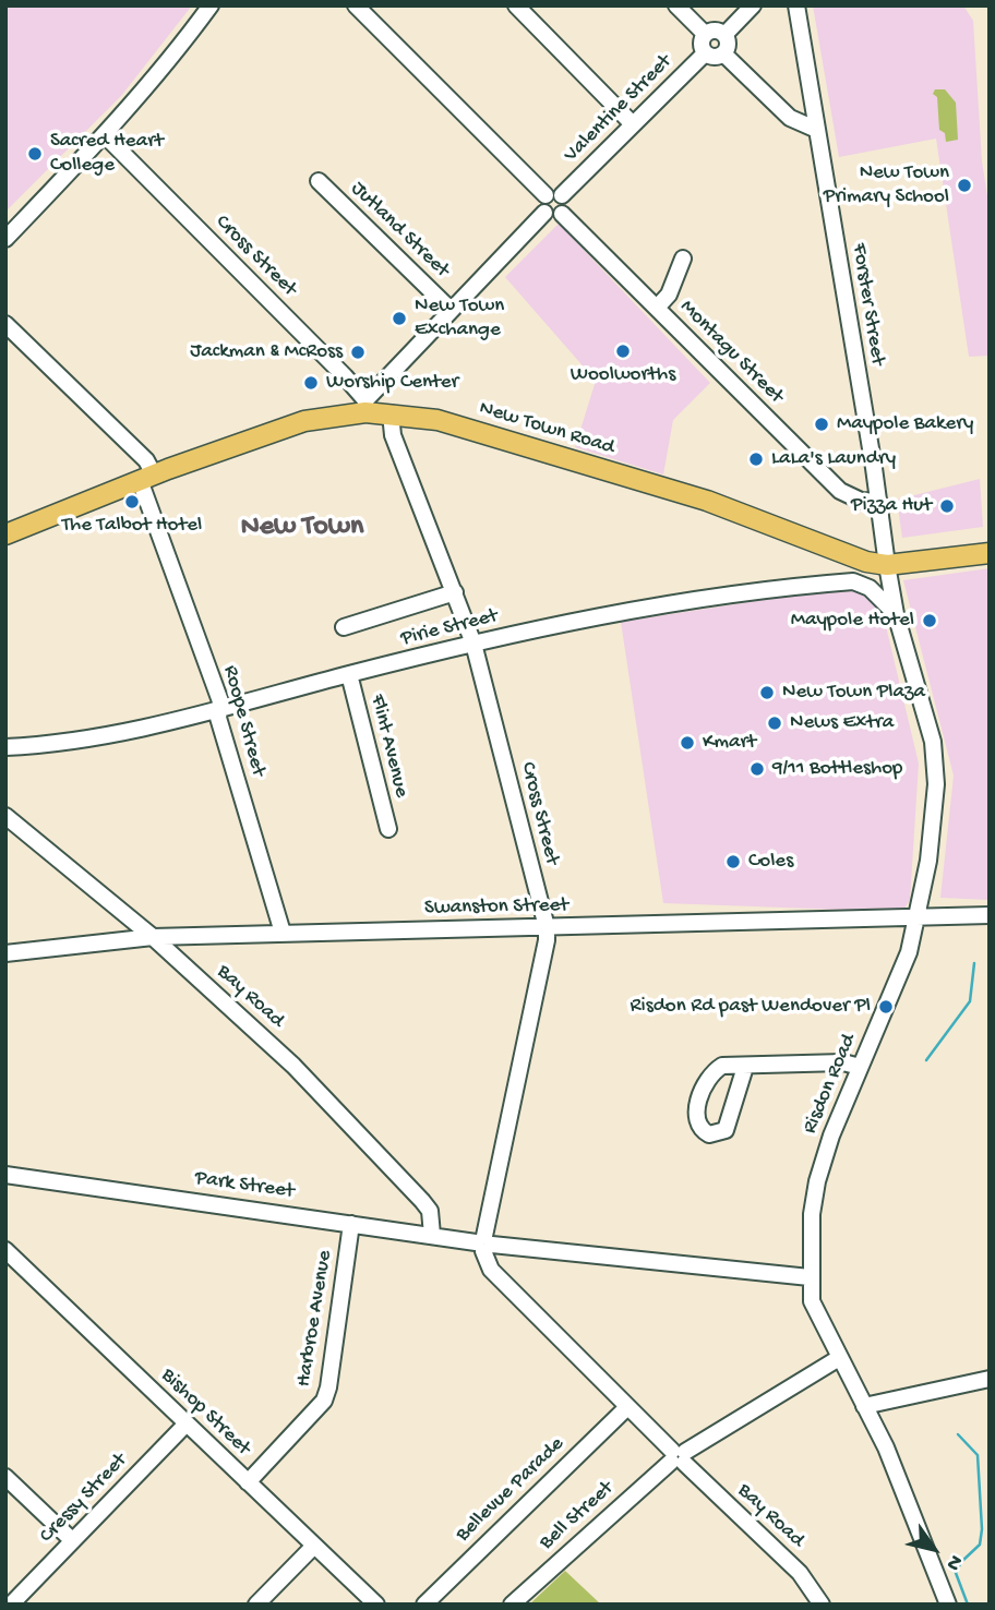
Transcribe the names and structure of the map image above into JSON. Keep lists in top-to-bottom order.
{
  "streets": {
    "main road": ["New Town Road"],
    "street": [
      "Valentine Street",
      "Jutland Street",
      "Cross Street",
      "Forster Street",
      "Montagu Street",
      "Pirie Street",
      "Roope Street",
      "Flint Avenue",
      "Swanston Street",
      "Bay Road",
      "Risdon Road",
      "Park Street",
      "Harbroe Avenue",
      "Bishop Street",
      "Bellevue Parade",
      "Cressy Street",
      "Bell Street"
    ]
  },
  "crossings": [
    ["Valentine Street", "Montagu Street"],
    ["Cross Street", "New Town Road"],
    ["Cross Street", "Pirie Street"],
    ["Cross Street", "Swanston Street"],
    ["Cross Street", "Bay Road"],
    ["Cross Street", "Park Street"],
    ["Forster Street", "Montagu Street"],
    ["Forster Street", "New Town Road"],
    ["Forster Street", "Risdon Road"],
    ["New Town Road", "Roope Street"],
    ["New Town Road", "Risdon Road"],
    ["Pirie Street", "Roope Street"],
    ["Pirie Street", "Flint Avenue"],
    ["Pirie Street", "Risdon Road"],
    ["Roope Street", "Swanston Street"],
    ["Swanston Street", "Bay Road"],
    ["Swanston Street", "Risdon Road"],
    ["Bay Road", "Park Street"],
    ["Bay Road", "Bellevue Parade"],
    ["Bay Road", "Bell Street"],
    ["Risdon Road", "Park Street"],
    ["Risdon Road", "Bell Street"],
    ["Park Street", "Harbroe Avenue"],
    ["Harbroe Avenue", "Bishop Street"],
    ["Bishop Street", "Cressy Street"]
  ],
  "districts": ["New Town"],
  "places": [
    "Sacred Heart College",
    "New Town Primary School",
    "New Town Exchange",
    "Woolworths",
    "Jackman & McRoss",
    "Worship Center",
    "Maypole Bakery",
    "LaLa's Laundry",
    "The Talbot Hotel",
    "Pizza Hut",
    "Maypole Hotel",
    "New Town Plaza",
    "News Extra",
    "Kmart",
    "9/11 Bottleshop",
    "Coles",
    "Risdon Rd past Wendover Pl"
  ],
  "north": "bottom right"
}
